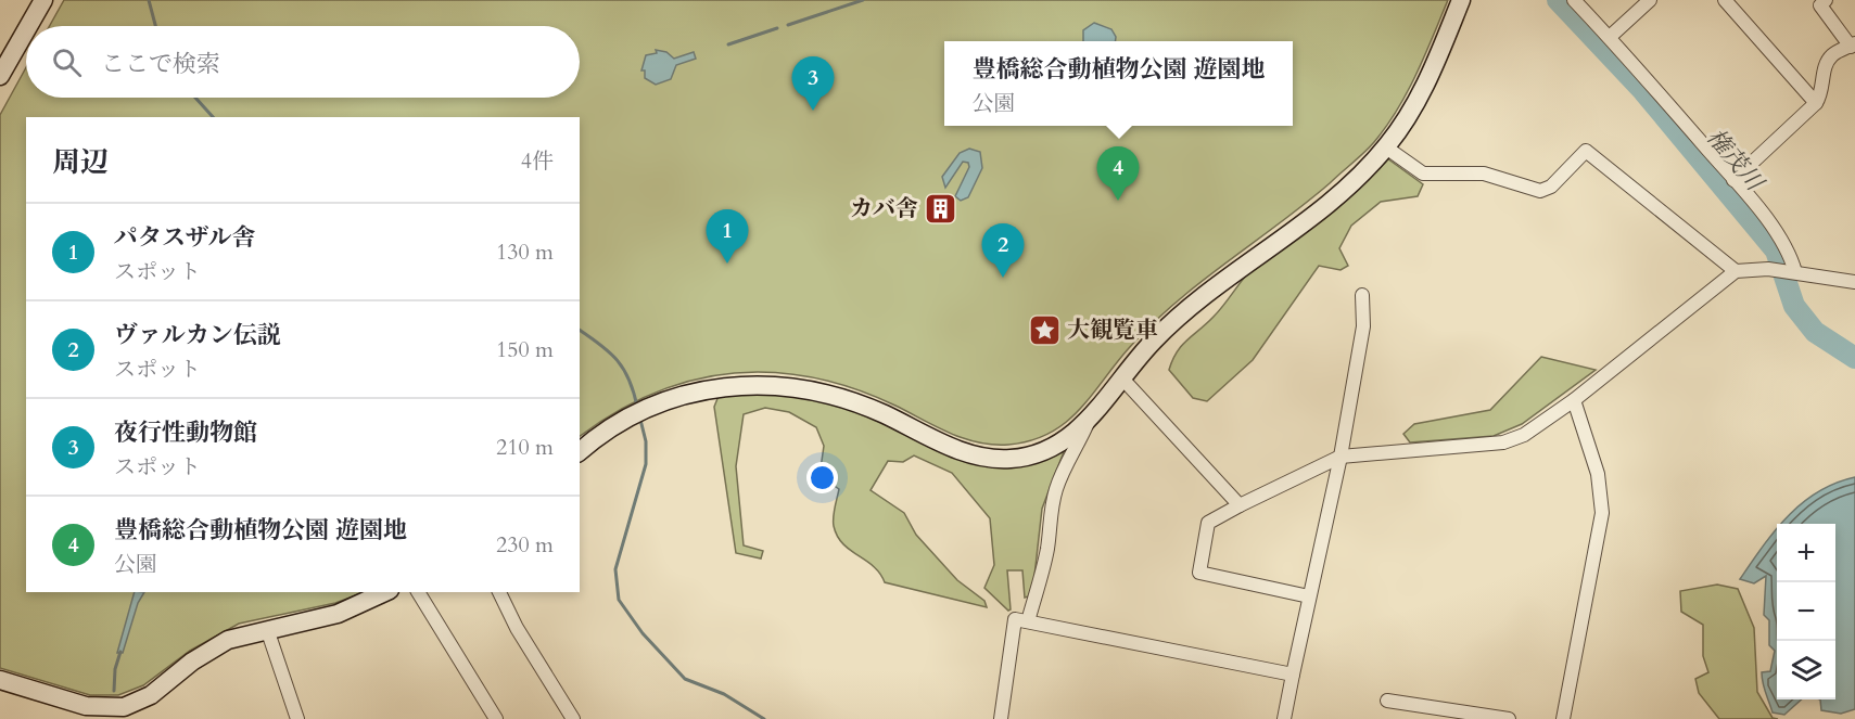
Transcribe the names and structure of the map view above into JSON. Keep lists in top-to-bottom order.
{
  "water": ["権茂川"],
  "places": {
    "building": ["カバ舎"],
    "place": ["大観覧車"]
  },
  "page": {
    "search": "ここで検索",
    "popup": ["豊橋総合動植物公園 遊園地", "公園"],
    "pins": [
      "3",
      "4",
      "1",
      "2"
    ],
    "heading": ["周辺", "4件"],
    "list": [
      {
        "mark": "1",
        "name": "パタスザル舎",
        "note": "スポット",
        "value": "130 m"
      },
      {
        "mark": "2",
        "name": "ヴァルカン伝説",
        "note": "スポット",
        "value": "150 m"
      },
      {
        "mark": "3",
        "name": "夜行性動物館",
        "note": "スポット",
        "value": "210 m"
      },
      {
        "mark": "4",
        "name": "豊橋総合動植物公園 遊園地",
        "note": "公園",
        "value": "230 m"
      }
    ],
    "map_buttons": ["+", "−"]
  }
}
